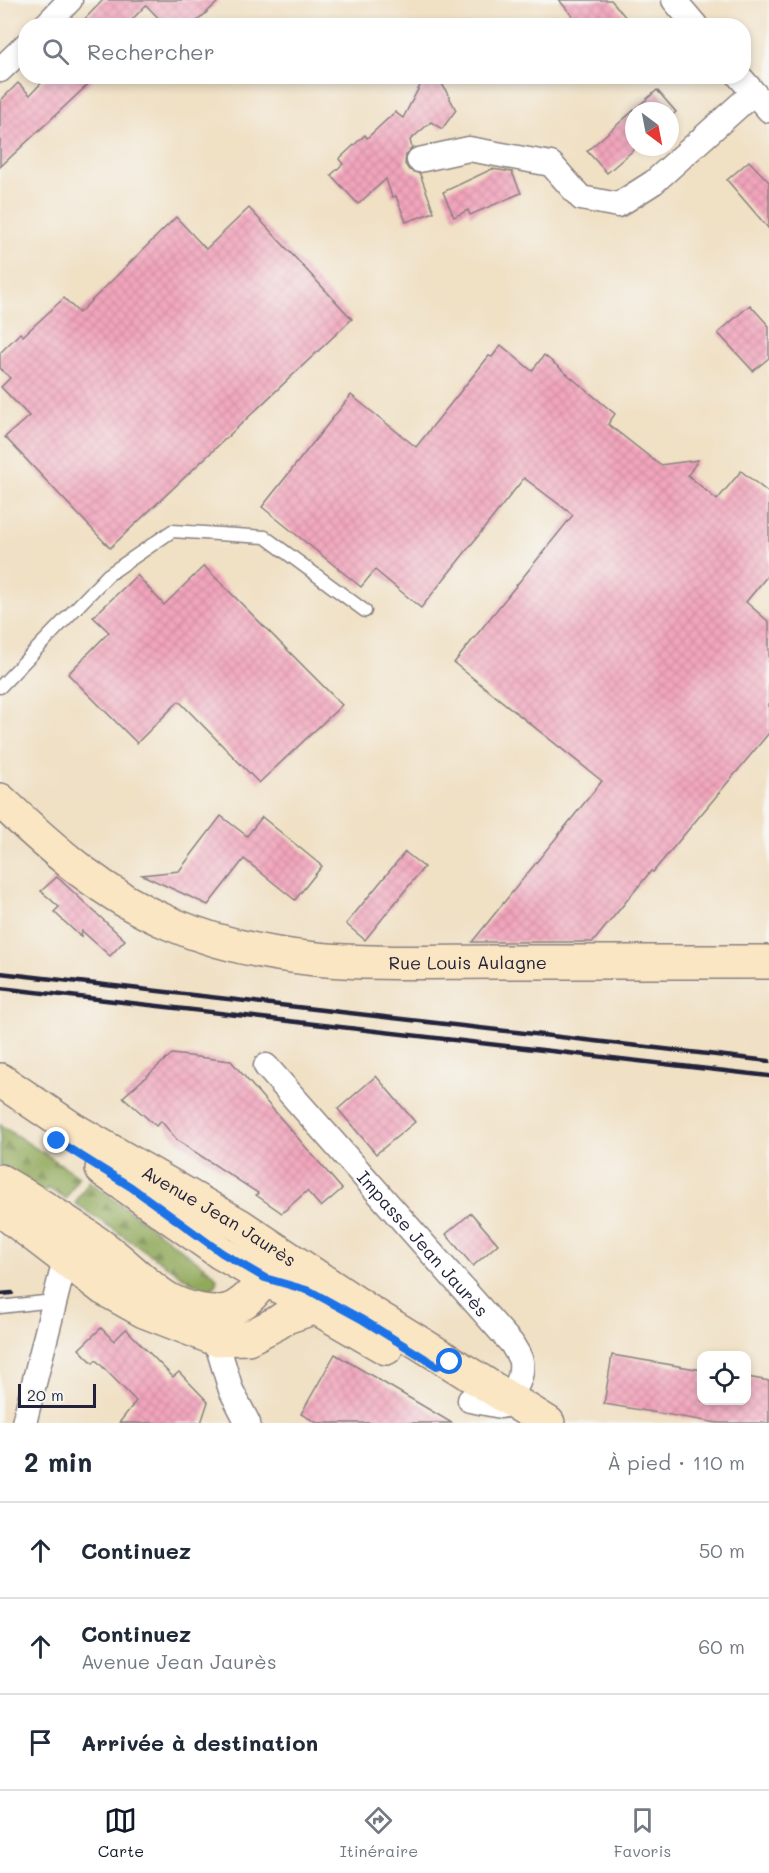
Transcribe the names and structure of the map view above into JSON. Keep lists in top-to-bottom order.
{
  "streets": {
    "street": ["Rue Louis Aulagne", "Avenue Jean Jaurès", "Impasse Jean Jaurès"]
  },
  "crossings": [
    ["Avenue Jean Jaurès", "Impasse Jean Jaurès"]
  ],
  "scale_bar": "20 m",
  "north": "bottom right",
  "page": {
    "search": "Rechercher",
    "scale": "20 m",
    "heading": ["2 min", "À pied · 110 m"],
    "list": [
      ["Continuez", "50 m"],
      ["Continuez", "Avenue Jean Jaurès", "60 m"],
      "Arrivée à destination"
    ],
    "nav": ["Carte", "Itinéraire", "Favoris"]
  }
}
